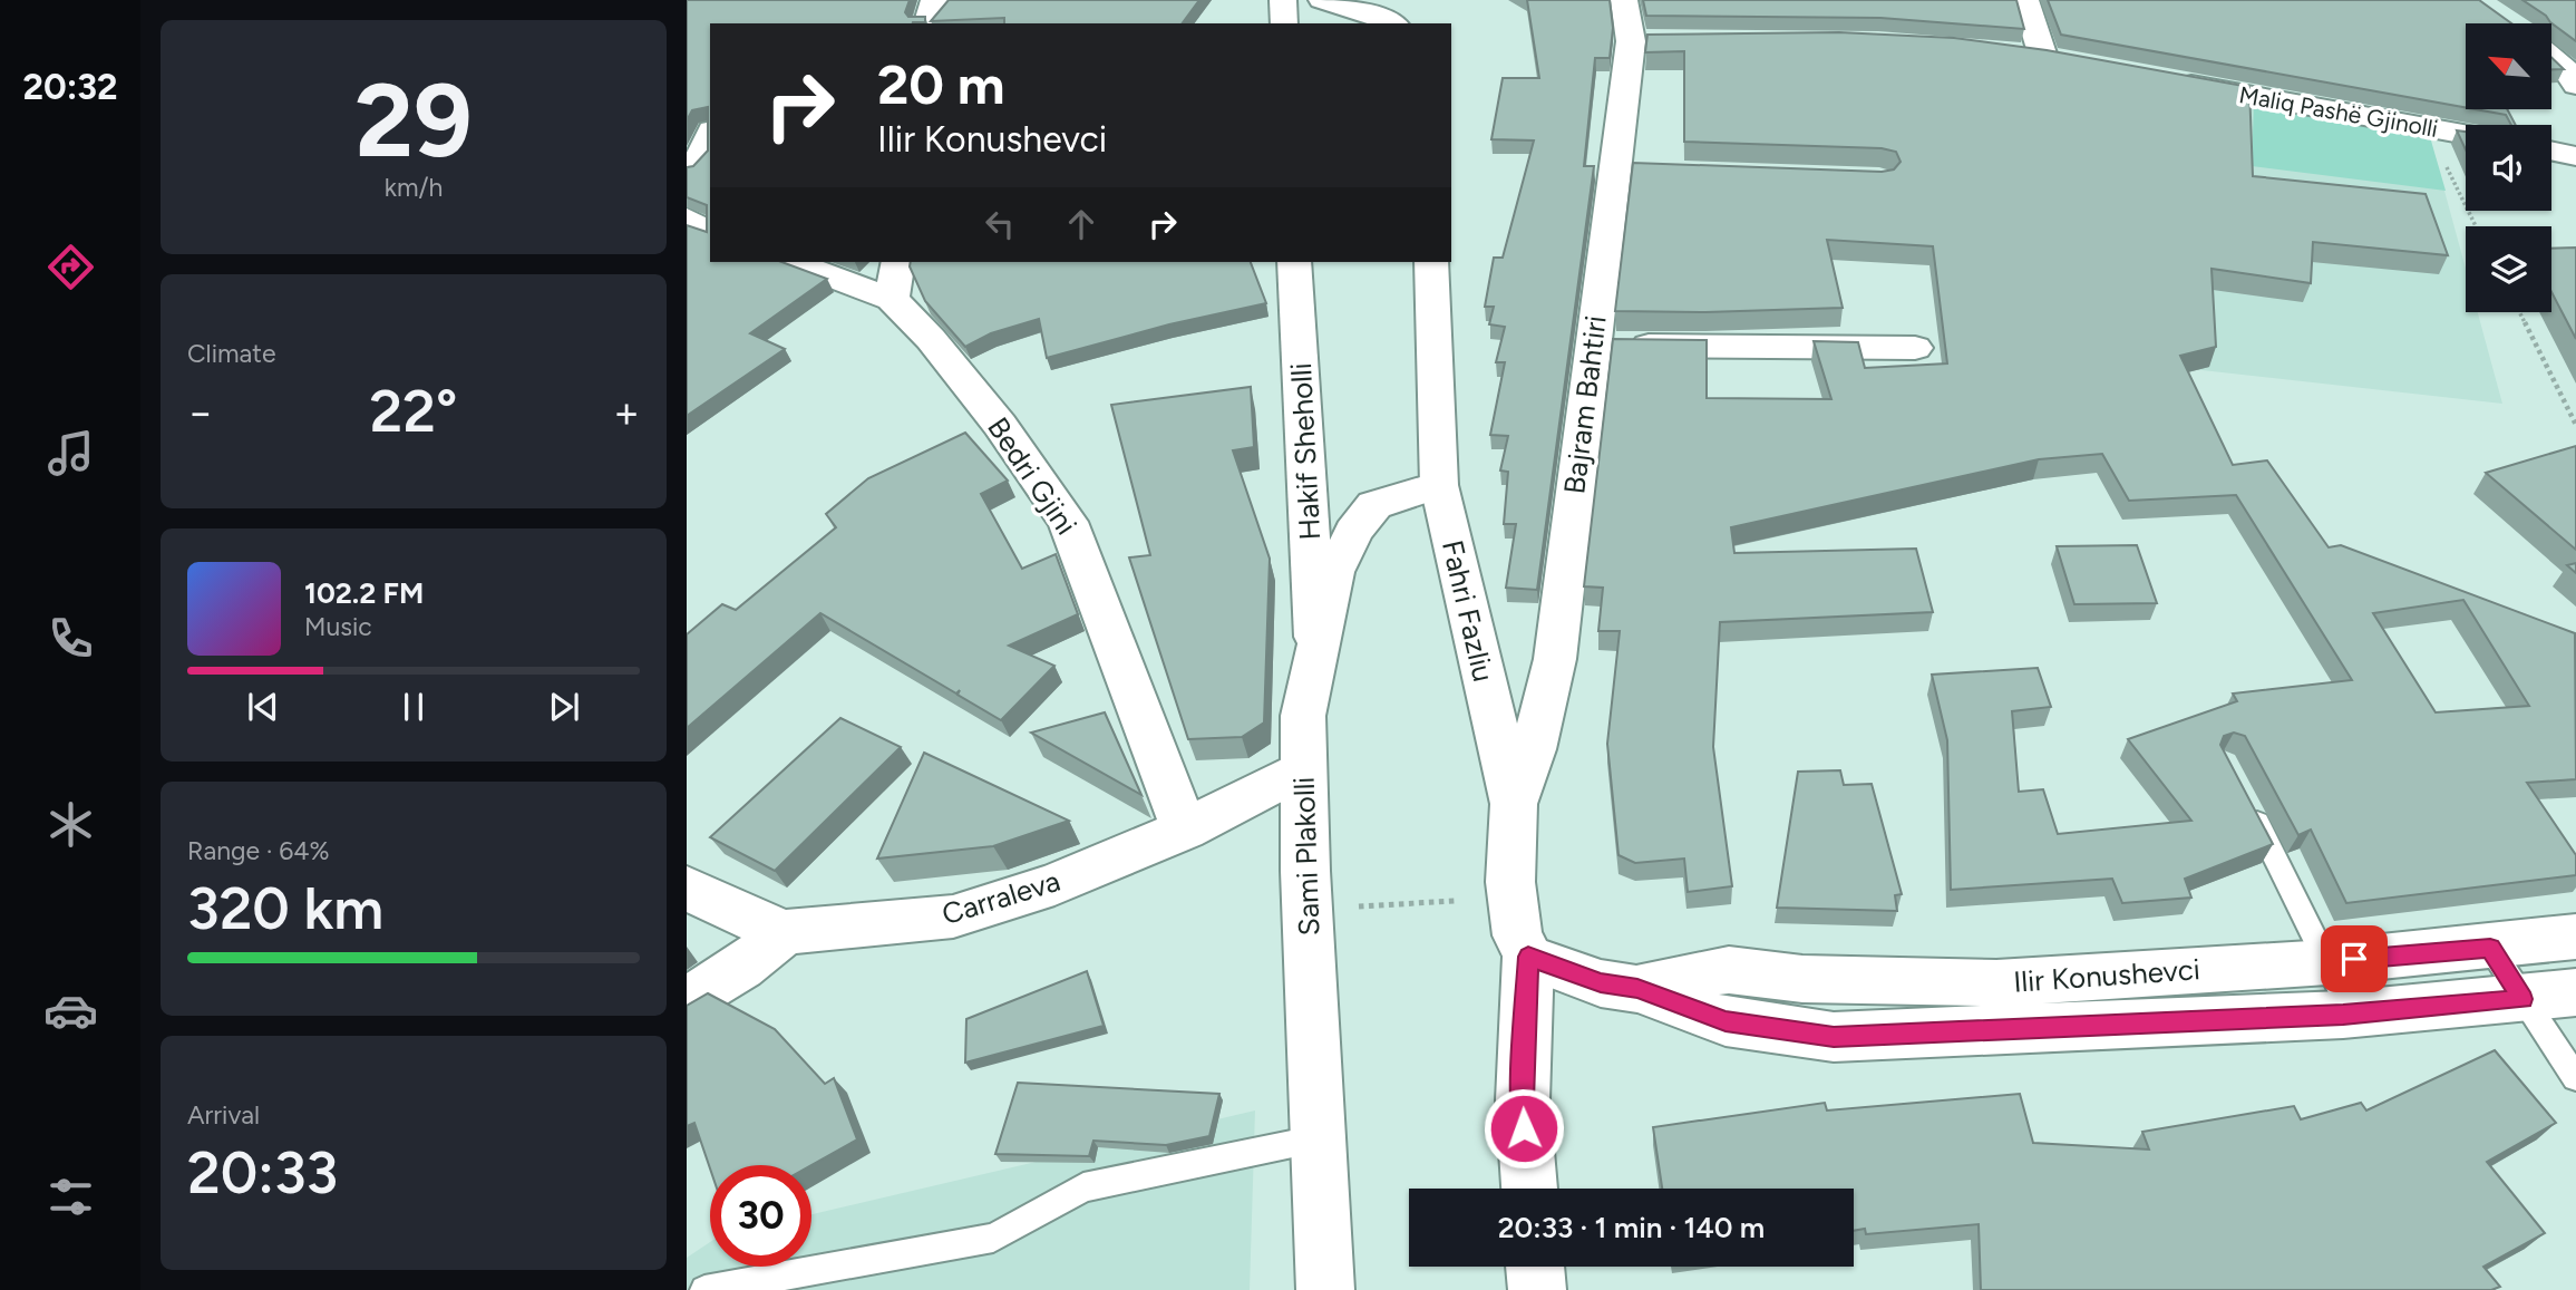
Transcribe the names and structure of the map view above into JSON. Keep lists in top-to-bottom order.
{
  "streets": {
    "main road": [
      "Maliq Pashë Gjinolli",
      "Bajram Bahtiri",
      "Hakif Sheholli",
      "Bedri Gjini",
      "Fahri Fazliu",
      "Sami Plakolli",
      "Carraleva",
      "Ilir Konushevci"
    ]
  },
  "crossings": [
    ["Bajram Bahtiri", "Fahri Fazliu"],
    ["Hakif Sheholli", "Sami Plakolli"],
    ["Bedri Gjini", "Carraleva"],
    ["Fahri Fazliu", "Sami Plakolli"],
    ["Fahri Fazliu", "Ilir Konushevci"],
    ["Sami Plakolli", "Carraleva"]
  ],
  "north": "top left",
  "page": {
    "tabs": "20:32",
    "tile": [
      ["29", "km/h"],
      "Climate",
      ["Range · 64%", "320 km"],
      ["Arrival", "20:33"]
    ],
    "turn": ["20 m", "Ilir Konushevci"],
    "heat": ["−", "22°", "+"],
    "song": ["102.2 FM", "Music"],
    "limit": "30",
    "trip": "20:33 · 1 min · 140 m"
  }
}
